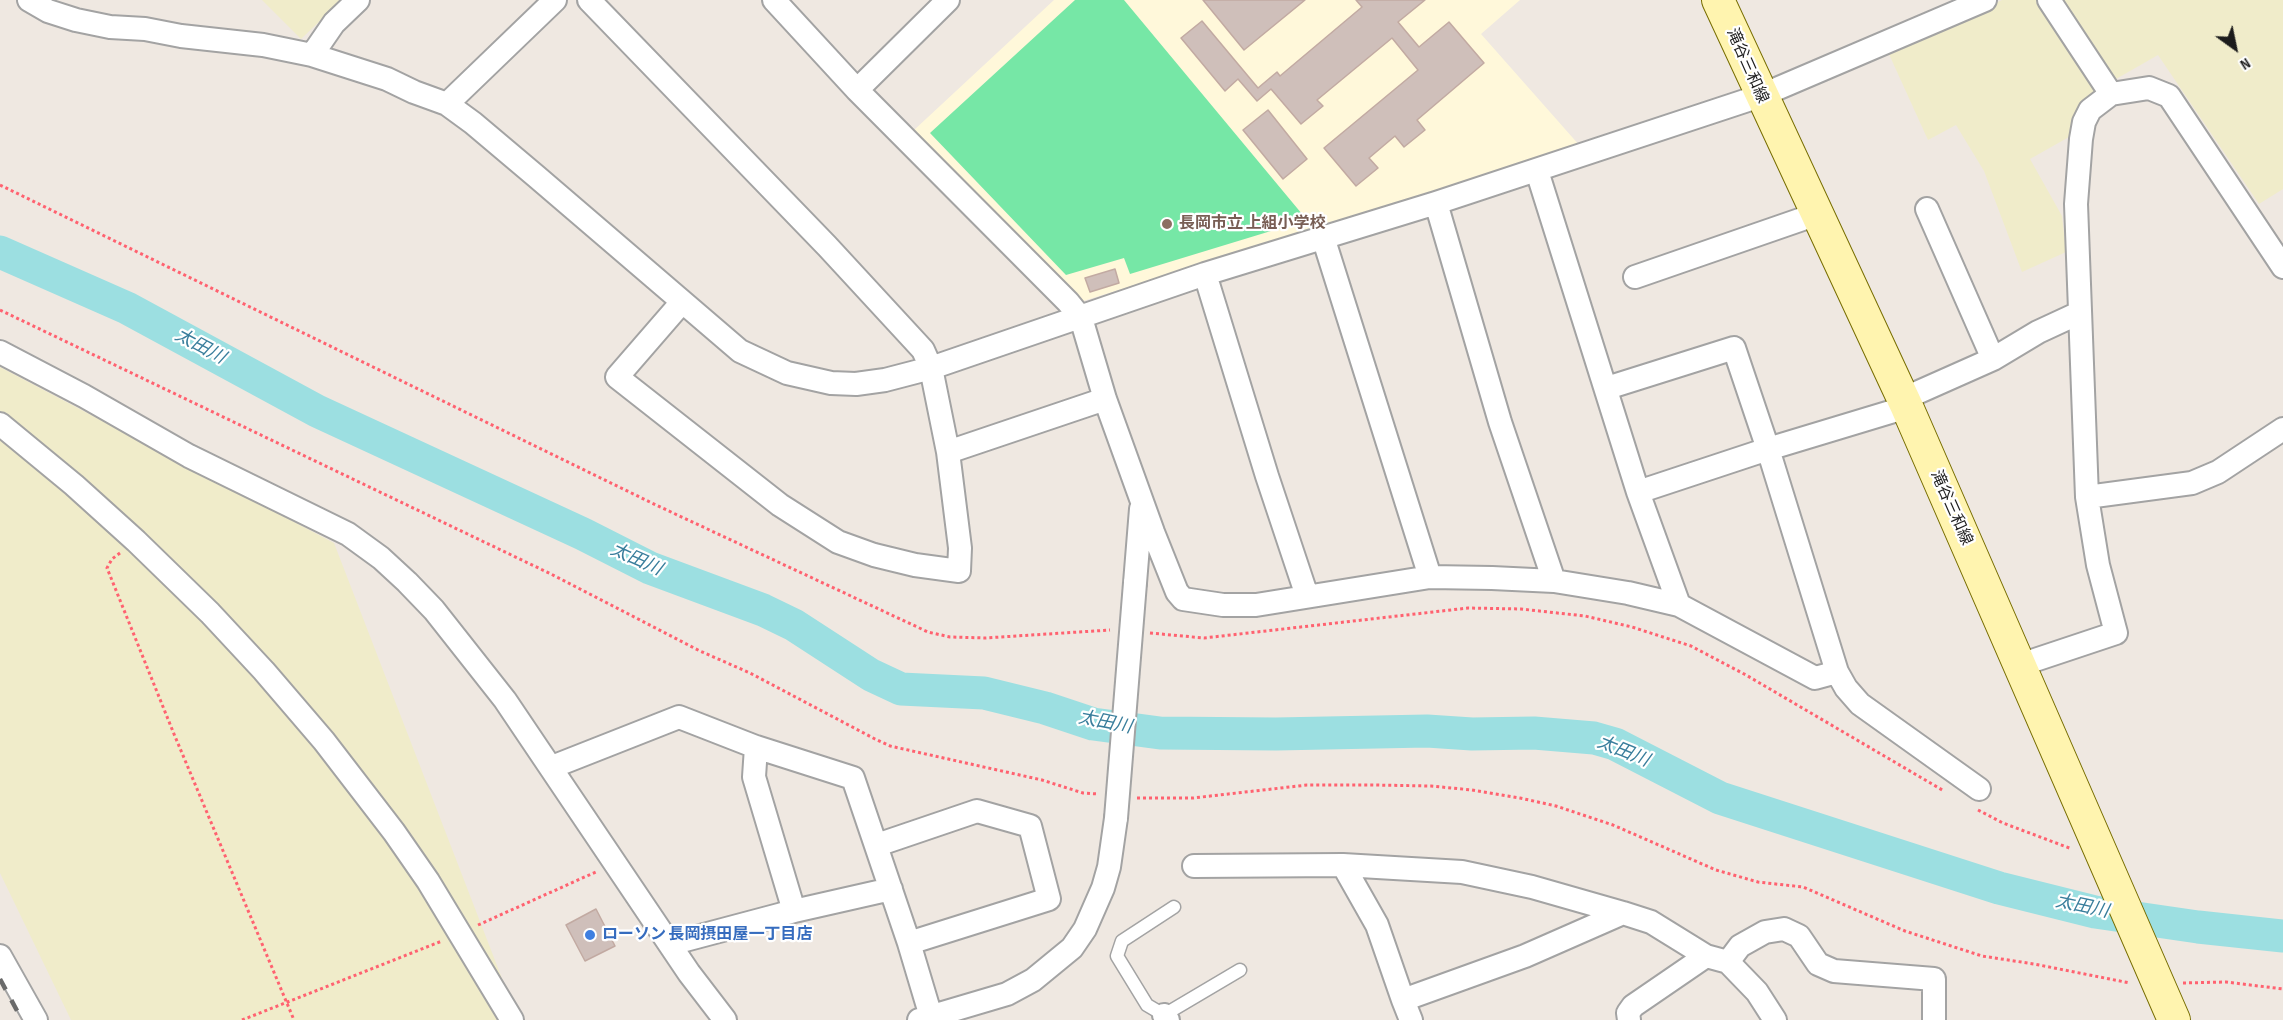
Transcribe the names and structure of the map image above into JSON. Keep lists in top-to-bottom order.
{
  "streets": {
    "main road": ["滝谷三和線"]
  },
  "water": ["太田川"],
  "places": ["長岡市立 上組小学校", "ローソン 長岡摂田屋一丁目店"],
  "north": "bottom right"
}
